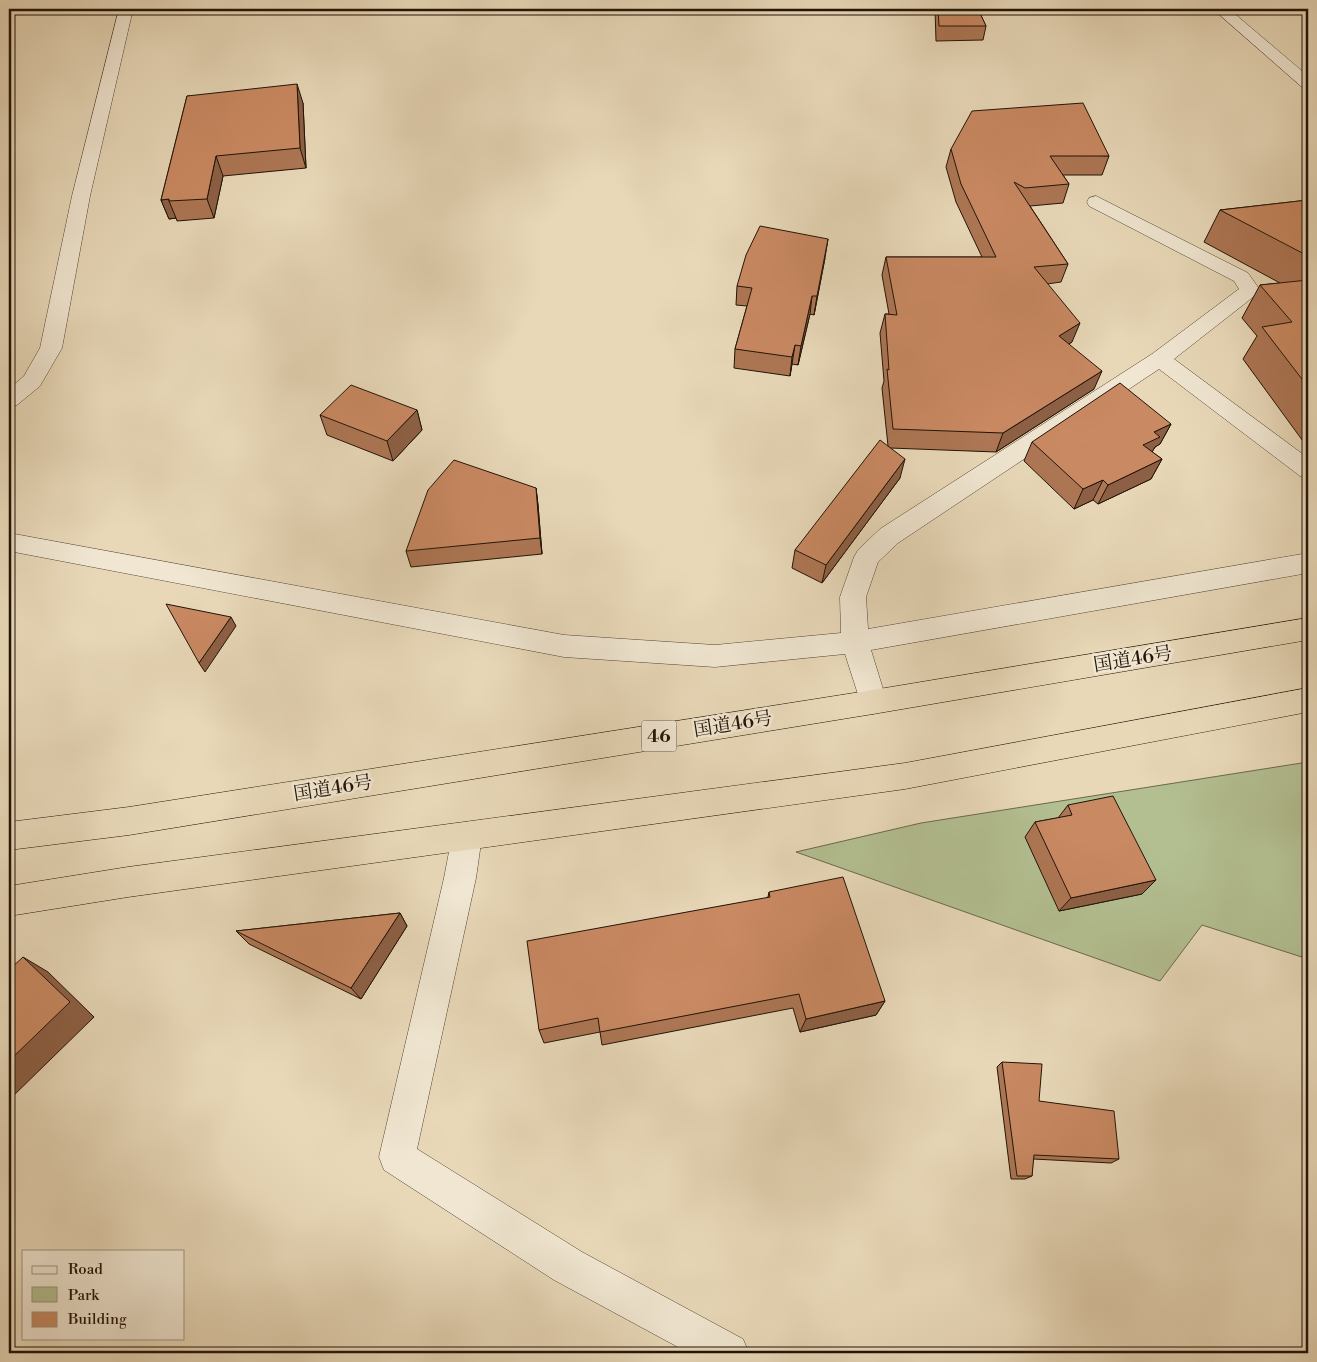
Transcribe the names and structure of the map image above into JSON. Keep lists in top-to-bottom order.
{
  "streets": {
    "highway": ["国道46号", "46"]
  },
  "legend": ["Road", "Park", "Building"]
}
